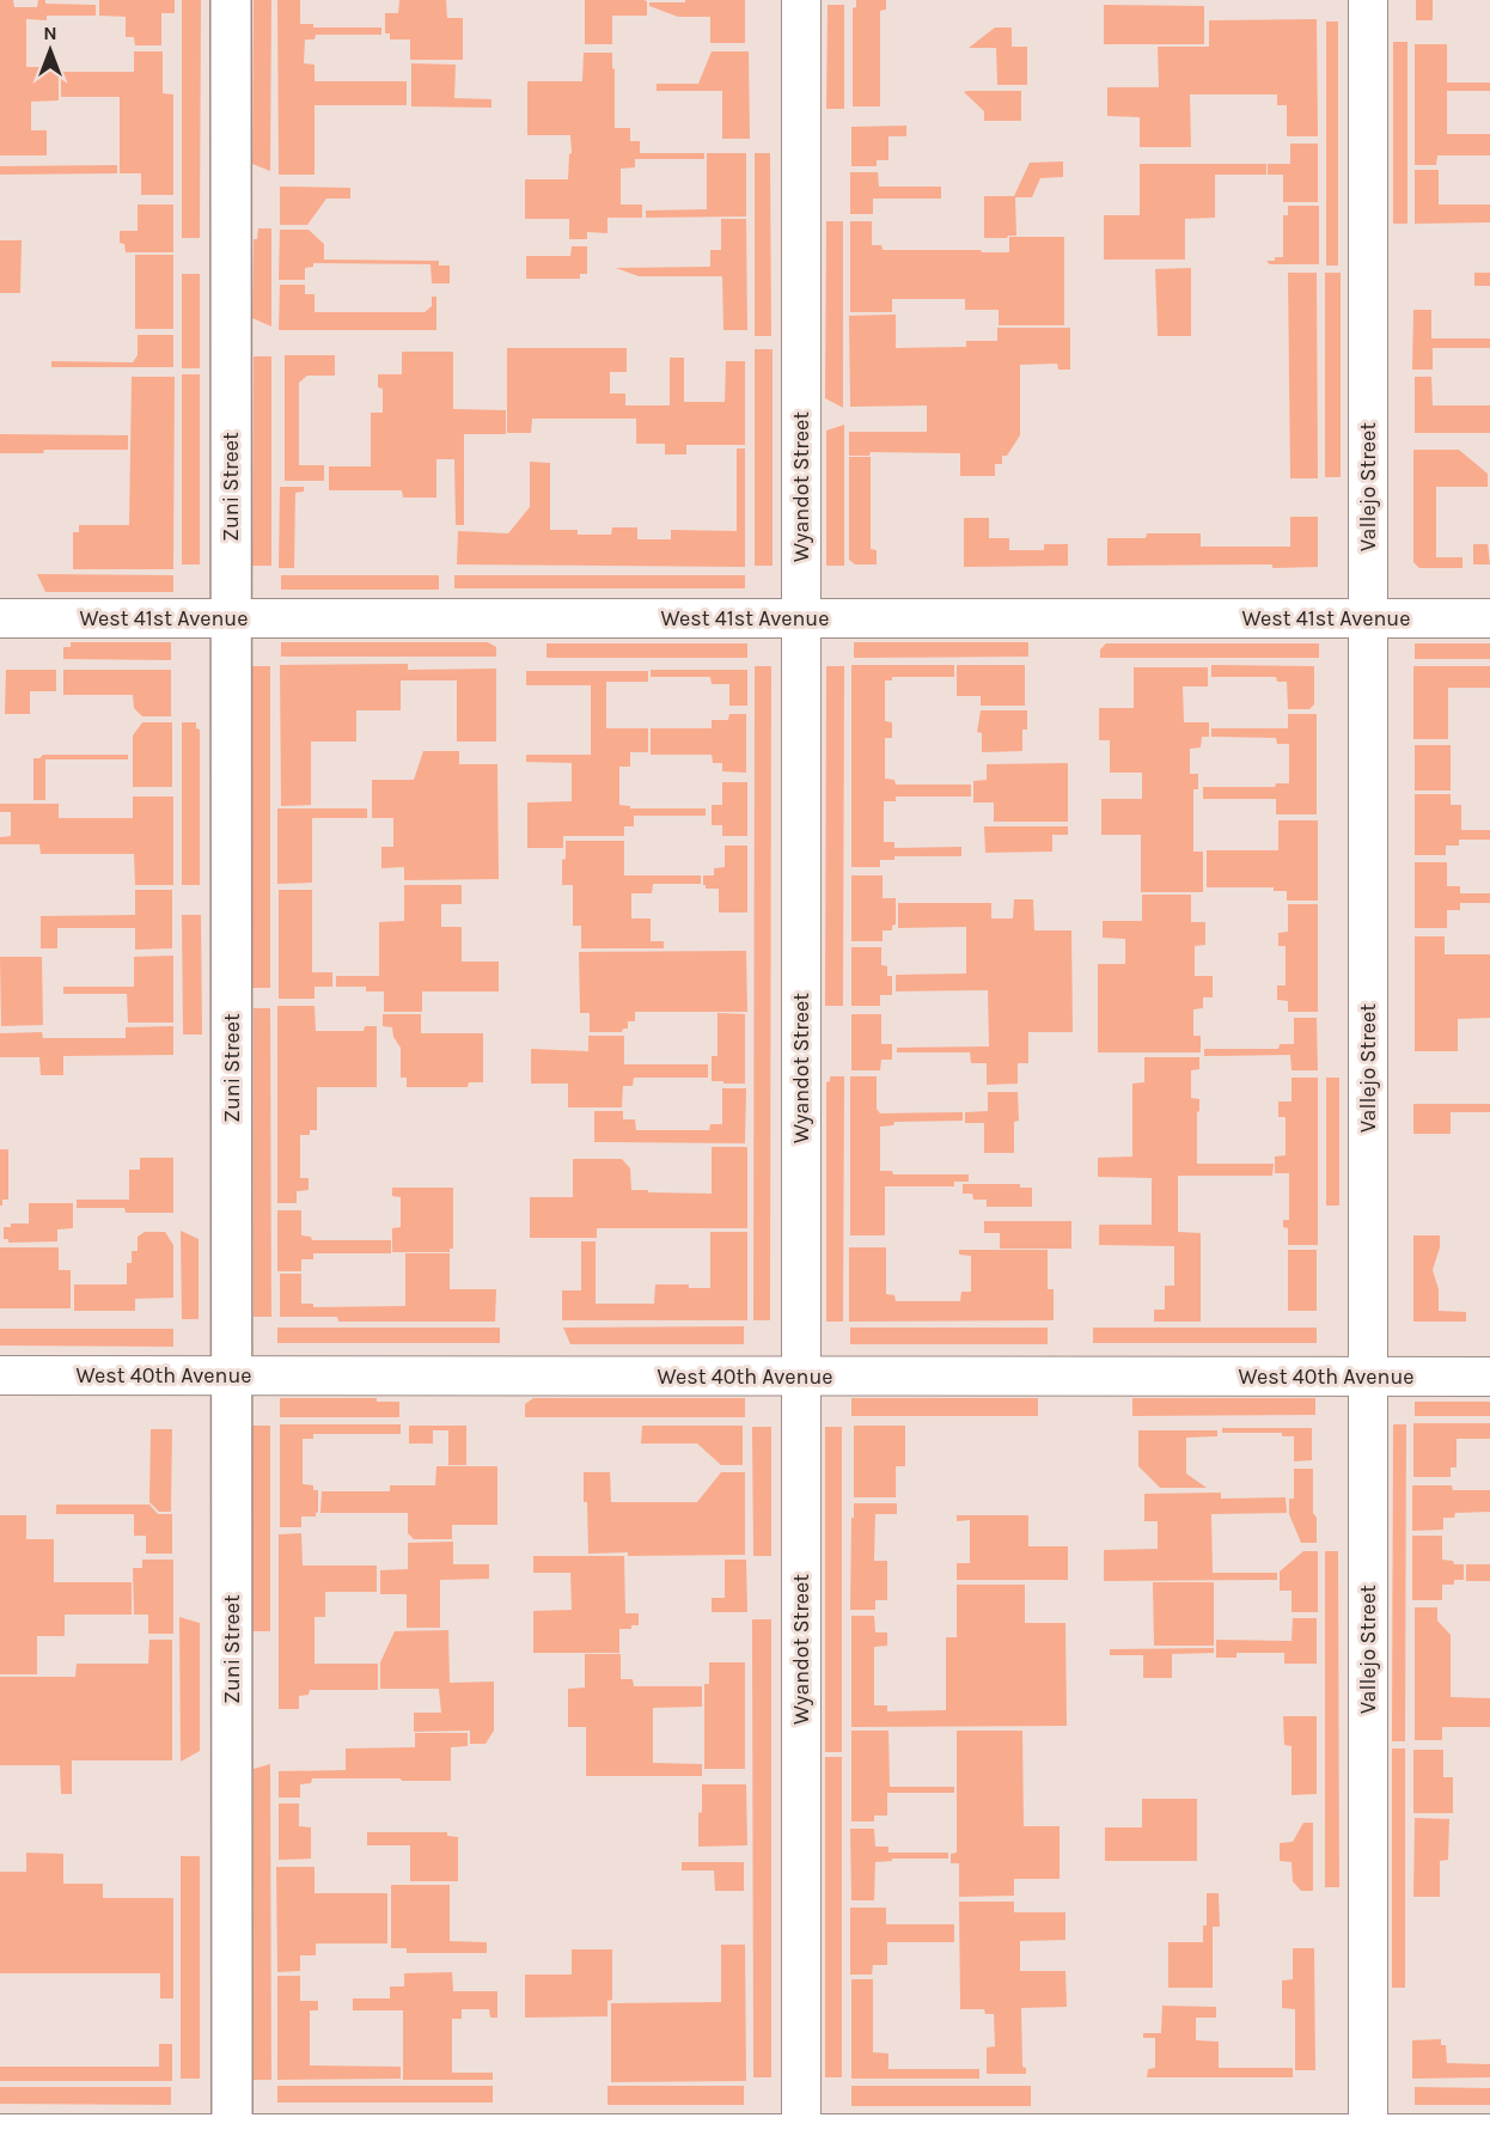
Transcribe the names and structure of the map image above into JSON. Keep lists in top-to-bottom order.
{
  "streets": {
    "street": [
      "Zuni Street",
      "Wyandot Street",
      "Vallejo Street",
      "West 41st Avenue",
      "West 40th Avenue"
    ]
  },
  "crossings": [
    ["Zuni Street", "West 41st Avenue"],
    ["Zuni Street", "West 40th Avenue"],
    ["Wyandot Street", "West 41st Avenue"],
    ["Wyandot Street", "West 40th Avenue"],
    ["Vallejo Street", "West 41st Avenue"],
    ["Vallejo Street", "West 40th Avenue"]
  ],
  "north": "top"
}
